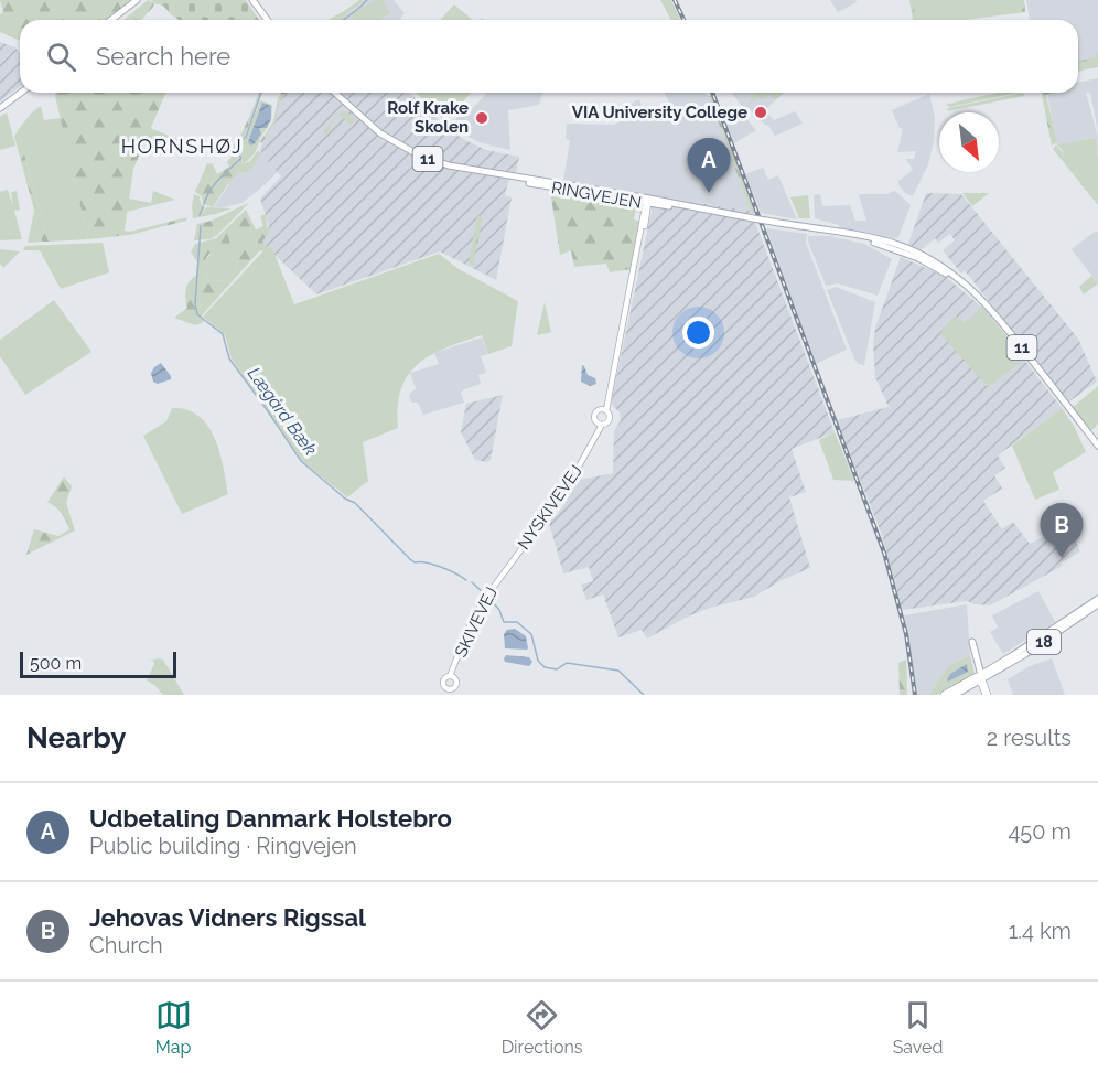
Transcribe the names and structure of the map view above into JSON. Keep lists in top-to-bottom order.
{
  "streets": {
    "highway": ["18"],
    "main road": [
      "11",
      "RINGVEJEN",
      "NYSKIVEVEJ",
      "SKIVEVEJ"
    ]
  },
  "crossings": [
    ["NYSKIVEVEJ", "SKIVEVEJ"]
  ],
  "districts": ["HORNSHØJ"],
  "water": ["Lægård Bæk"],
  "places": ["VIA University College", "Rolf Krake Skolen"],
  "scale_bar": "500 m",
  "north": "bottom right",
  "page": {
    "search": "Search here",
    "pins": ["A", "B"],
    "scale": "500 m",
    "heading": ["Nearby", "2 results"],
    "list": [
      {
        "mark": "A",
        "name": "Udbetaling Danmark Holstebro",
        "note": "Public building · Ringvejen",
        "value": "450 m"
      },
      {
        "mark": "B",
        "name": "Jehovas Vidners Rigssal",
        "note": "Church",
        "value": "1.4 km"
      }
    ],
    "nav": ["Map", "Directions", "Saved"]
  }
}
